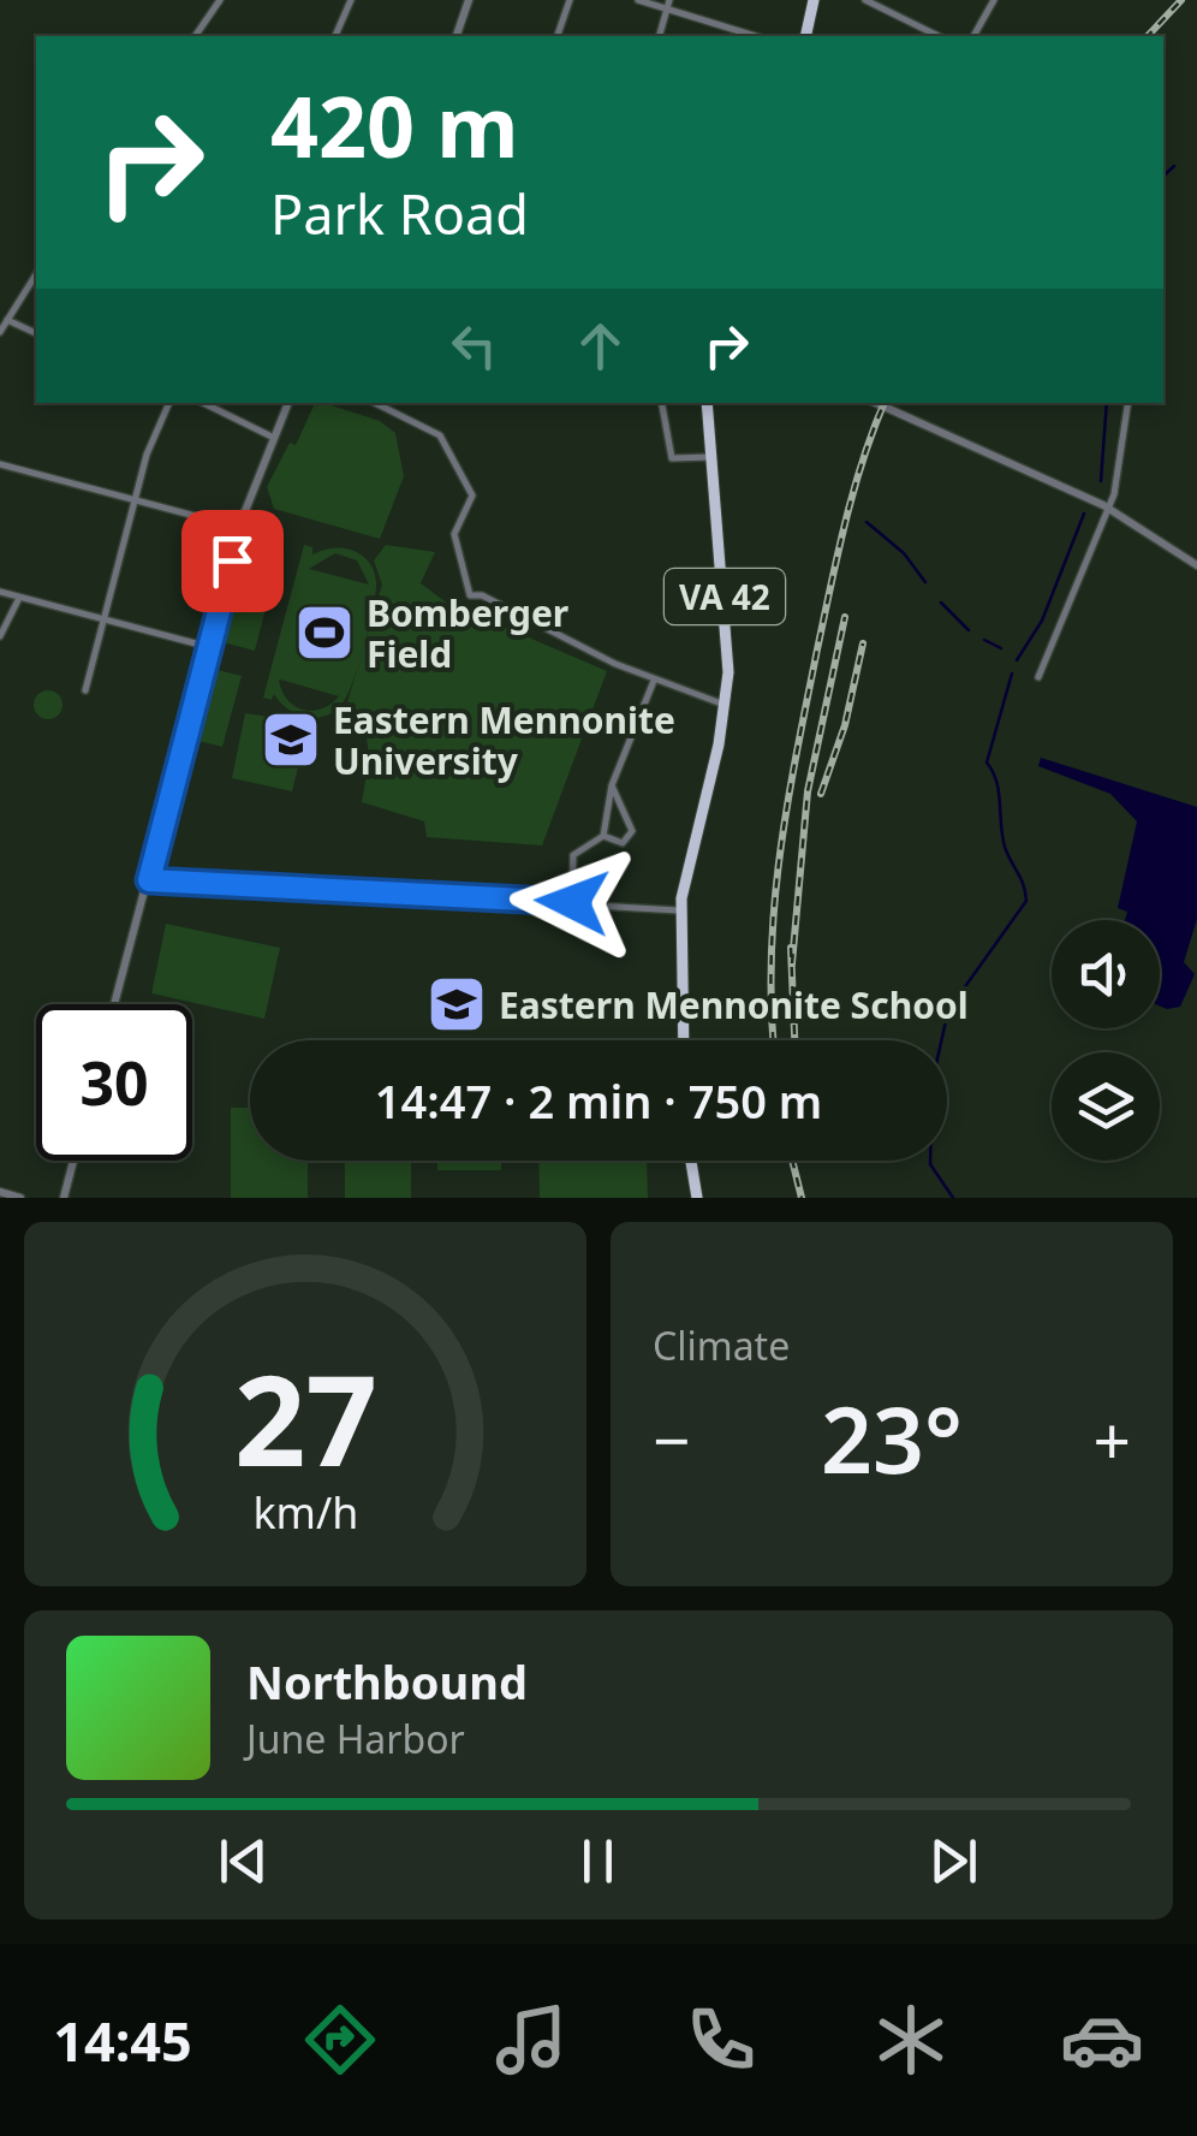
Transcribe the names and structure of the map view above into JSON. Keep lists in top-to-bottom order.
{
  "streets": {
    "main road": ["VA 42"]
  },
  "places": {
    "sports": ["Bomberger Field"],
    "school or university": ["Eastern Mennonite University", "Eastern Mennonite School"]
  },
  "page": {
    "turn": ["420 m", "Park Road"],
    "limit": "30",
    "trip": "14:47 · 2 min · 750 m",
    "tile": "Climate",
    "heat": ["−", "23°", "+"],
    "song": ["Northbound", "June Harbor"],
    "tabs": "14:45",
    "gauge": ["27", "km/h"]
  }
}
